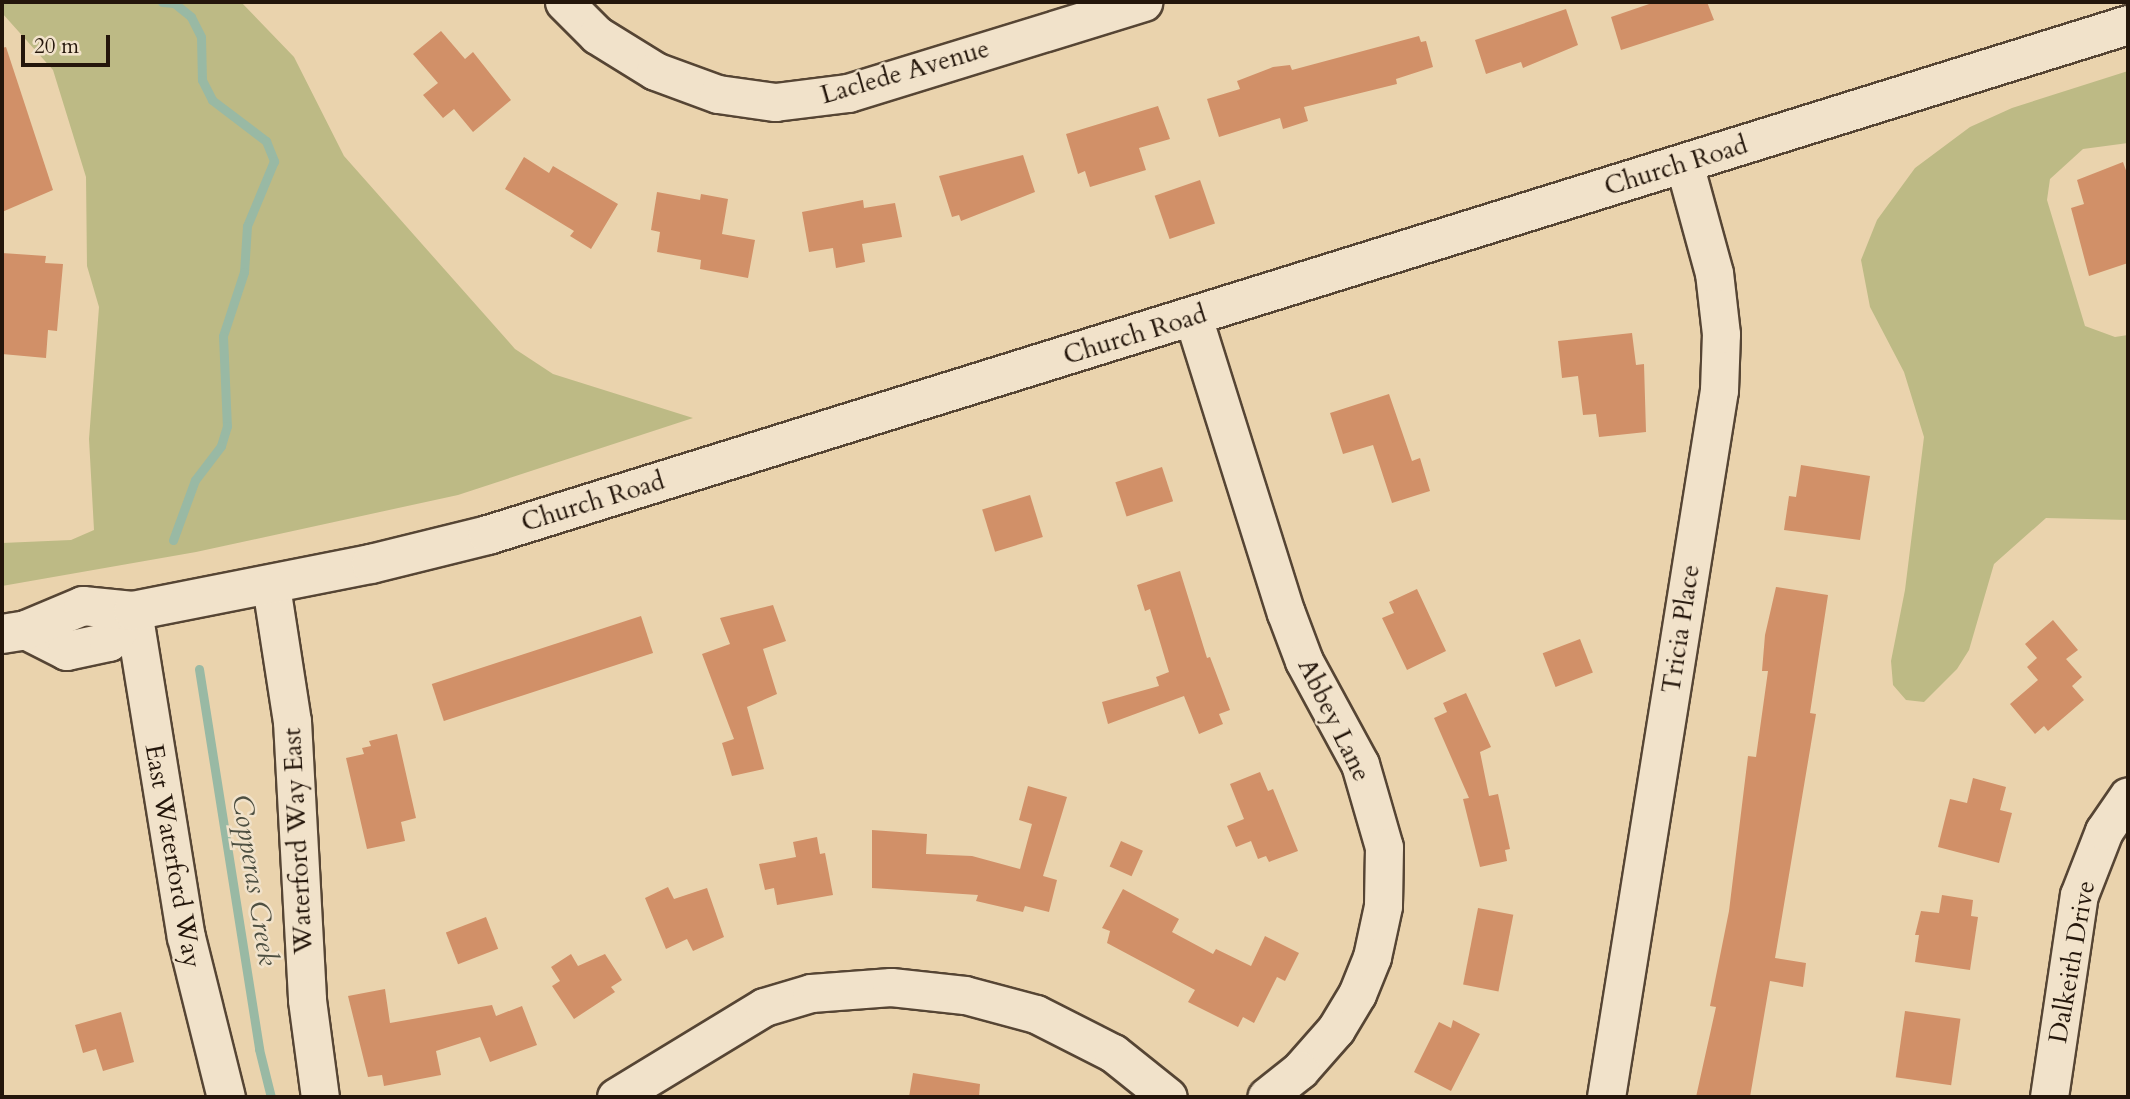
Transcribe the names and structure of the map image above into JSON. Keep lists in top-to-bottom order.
{
  "streets": {
    "main road": ["Church Road"],
    "street": [
      "Laclede Avenue",
      "Tricia Place",
      "Abbey Lane",
      "Waterford Way East",
      "East Waterford Way",
      "Dalkeith Drive"
    ]
  },
  "crossings": [
    ["Church Road", "Tricia Place"],
    ["Church Road", "Abbey Lane"],
    ["Church Road", "Waterford Way East"],
    ["Church Road", "East Waterford Way"]
  ],
  "water": ["Copperas Creek"],
  "scale_bar": "20 m"
}
